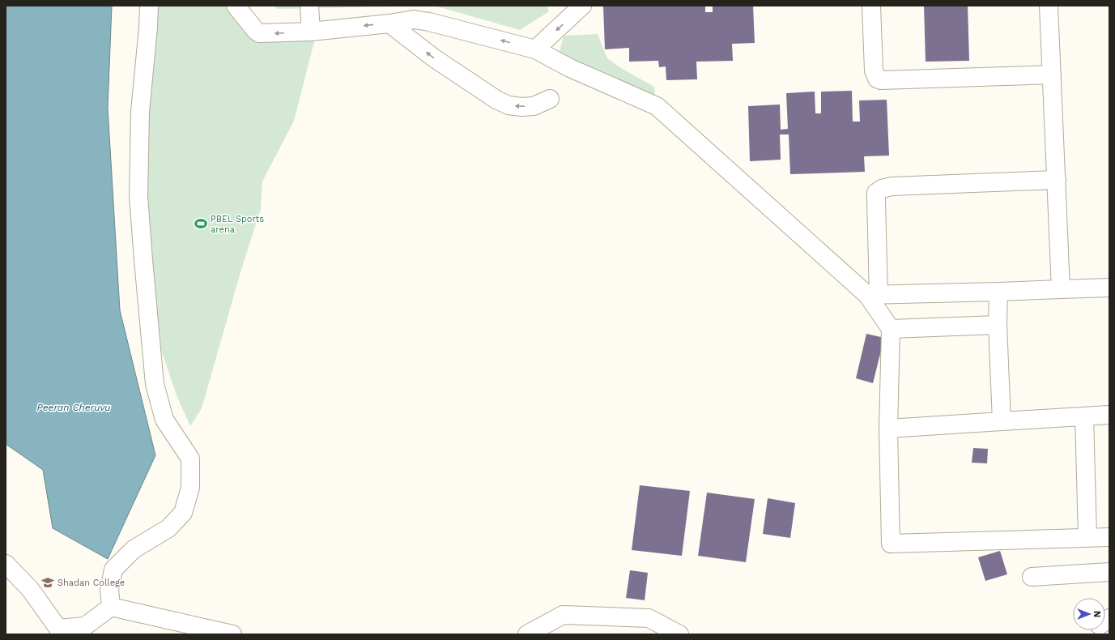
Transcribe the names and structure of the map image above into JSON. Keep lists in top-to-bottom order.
{
  "water": ["Peeran Cheruvu"],
  "places": {
    "sports": ["PBEL Sports arena"],
    "school or university": ["Shadan College"]
  },
  "north": "right"
}
